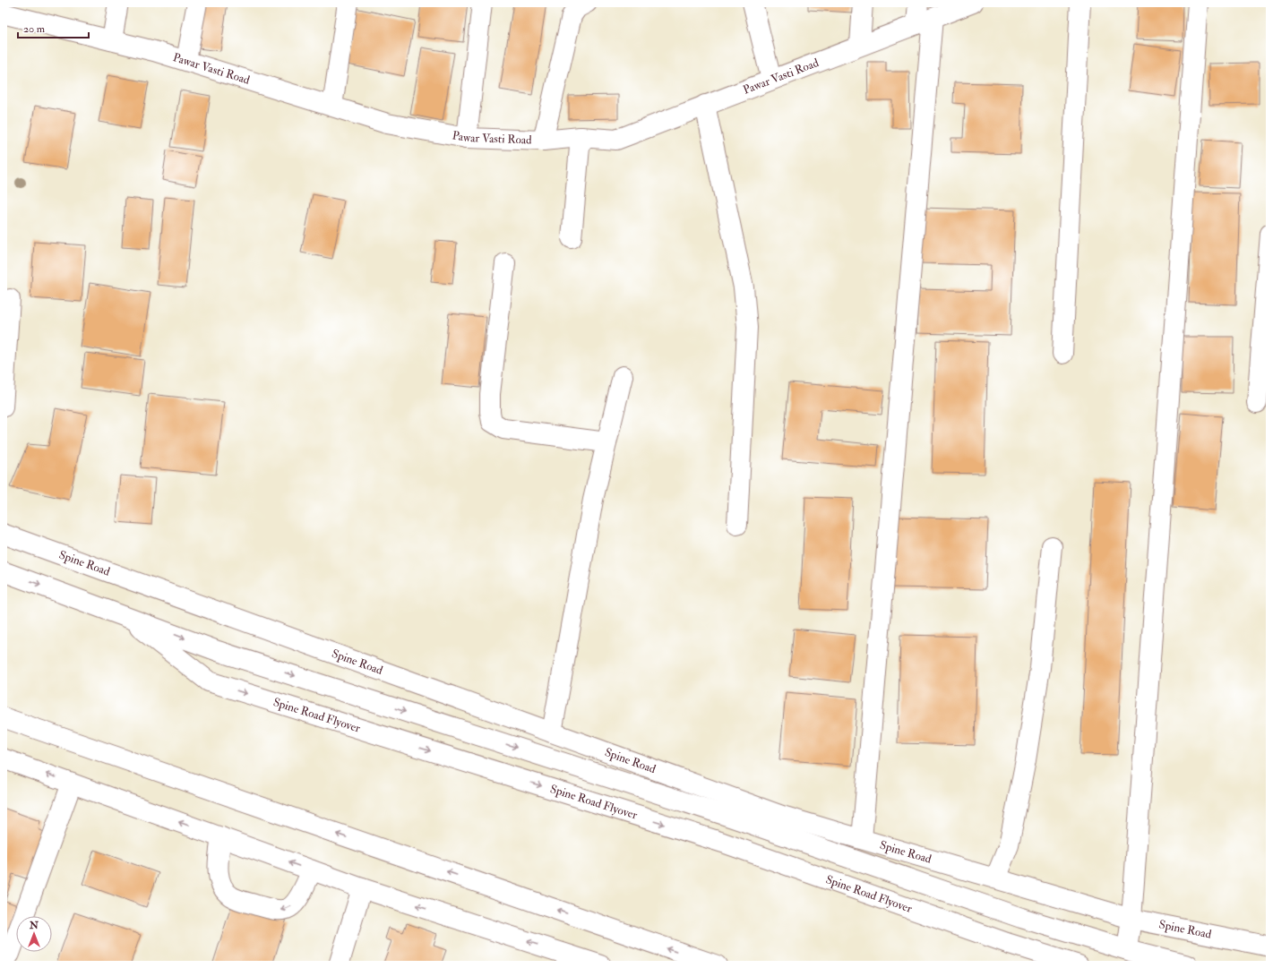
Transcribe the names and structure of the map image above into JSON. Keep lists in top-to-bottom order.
{
  "streets": {
    "street": ["Pawar Vasti Road", "Spine Road", "Spine Road Flyover"]
  },
  "crossings": [
    ["Spine Road", "Spine Road Flyover"]
  ],
  "scale_bar": "20 m",
  "north": "top"
}
